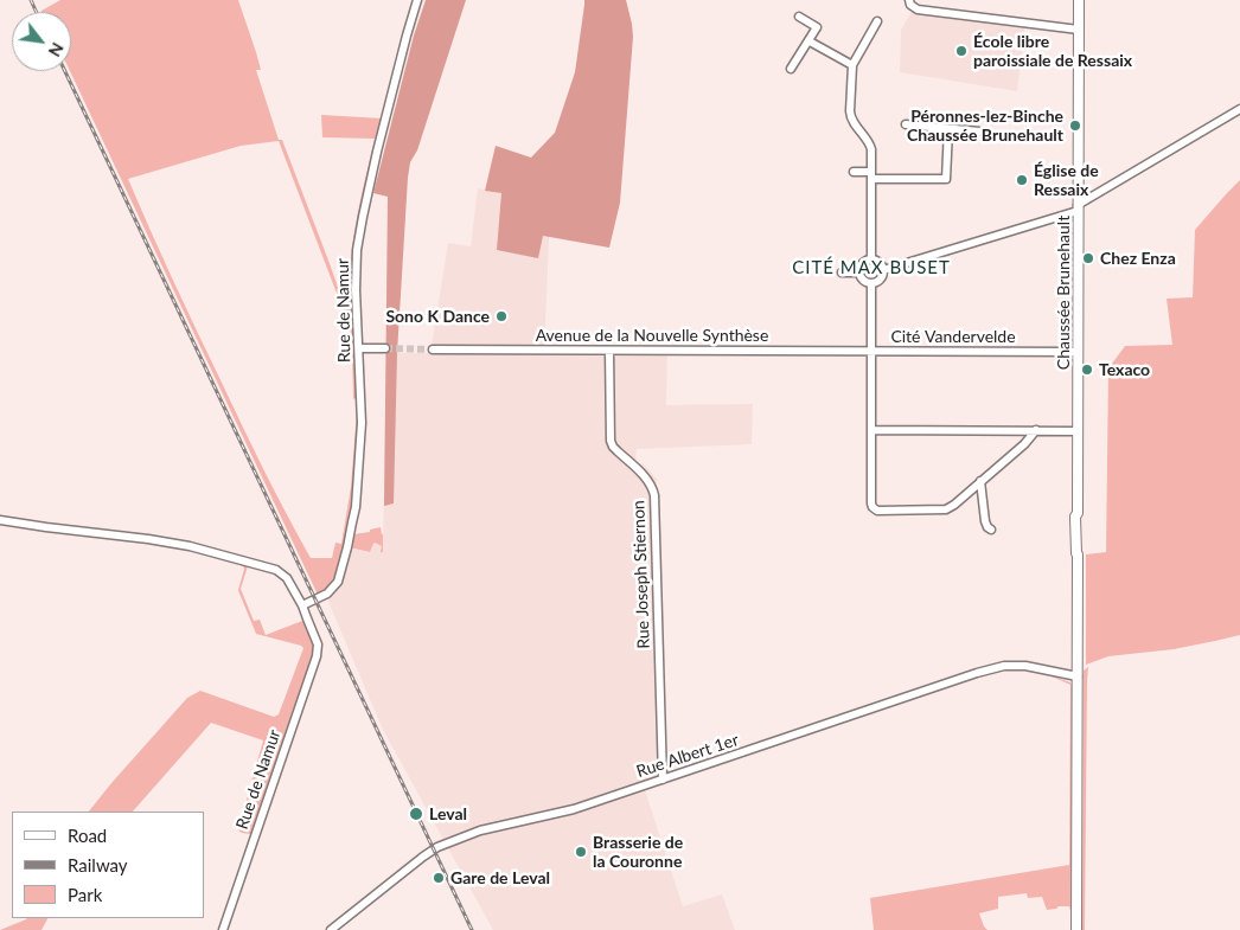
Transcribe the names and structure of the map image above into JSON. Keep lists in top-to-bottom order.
{
  "streets": {
    "main road": ["Chaussée Brunehault"],
    "street": [
      "Rue de Namur",
      "Avenue de la Nouvelle Synthèse",
      "Cité Vandervelde",
      "Rue Joseph Stiernon",
      "Rue Albert 1er"
    ]
  },
  "crossings": [
    ["Chaussée Brunehault", "Cité Vandervelde"],
    ["Chaussée Brunehault", "Rue Albert 1er"],
    ["Avenue de la Nouvelle Synthèse", "Cité Vandervelde"],
    ["Avenue de la Nouvelle Synthèse", "Rue Joseph Stiernon"],
    ["Rue Joseph Stiernon", "Rue Albert 1er"]
  ],
  "districts": ["CITÉ MAX BUSET"],
  "places": [
    "École libre paroissiale de Ressaix",
    "Péronnes-lez-Binche Chaussée Brunehault",
    "Église de Ressaix",
    "Chez Enza",
    "Sono K Dance",
    "Texaco",
    "Leval",
    "Brasserie de la Couronne",
    "Gare de Leval"
  ],
  "legend": ["Road", "Railway", "Park"],
  "north": "bottom right"
}
